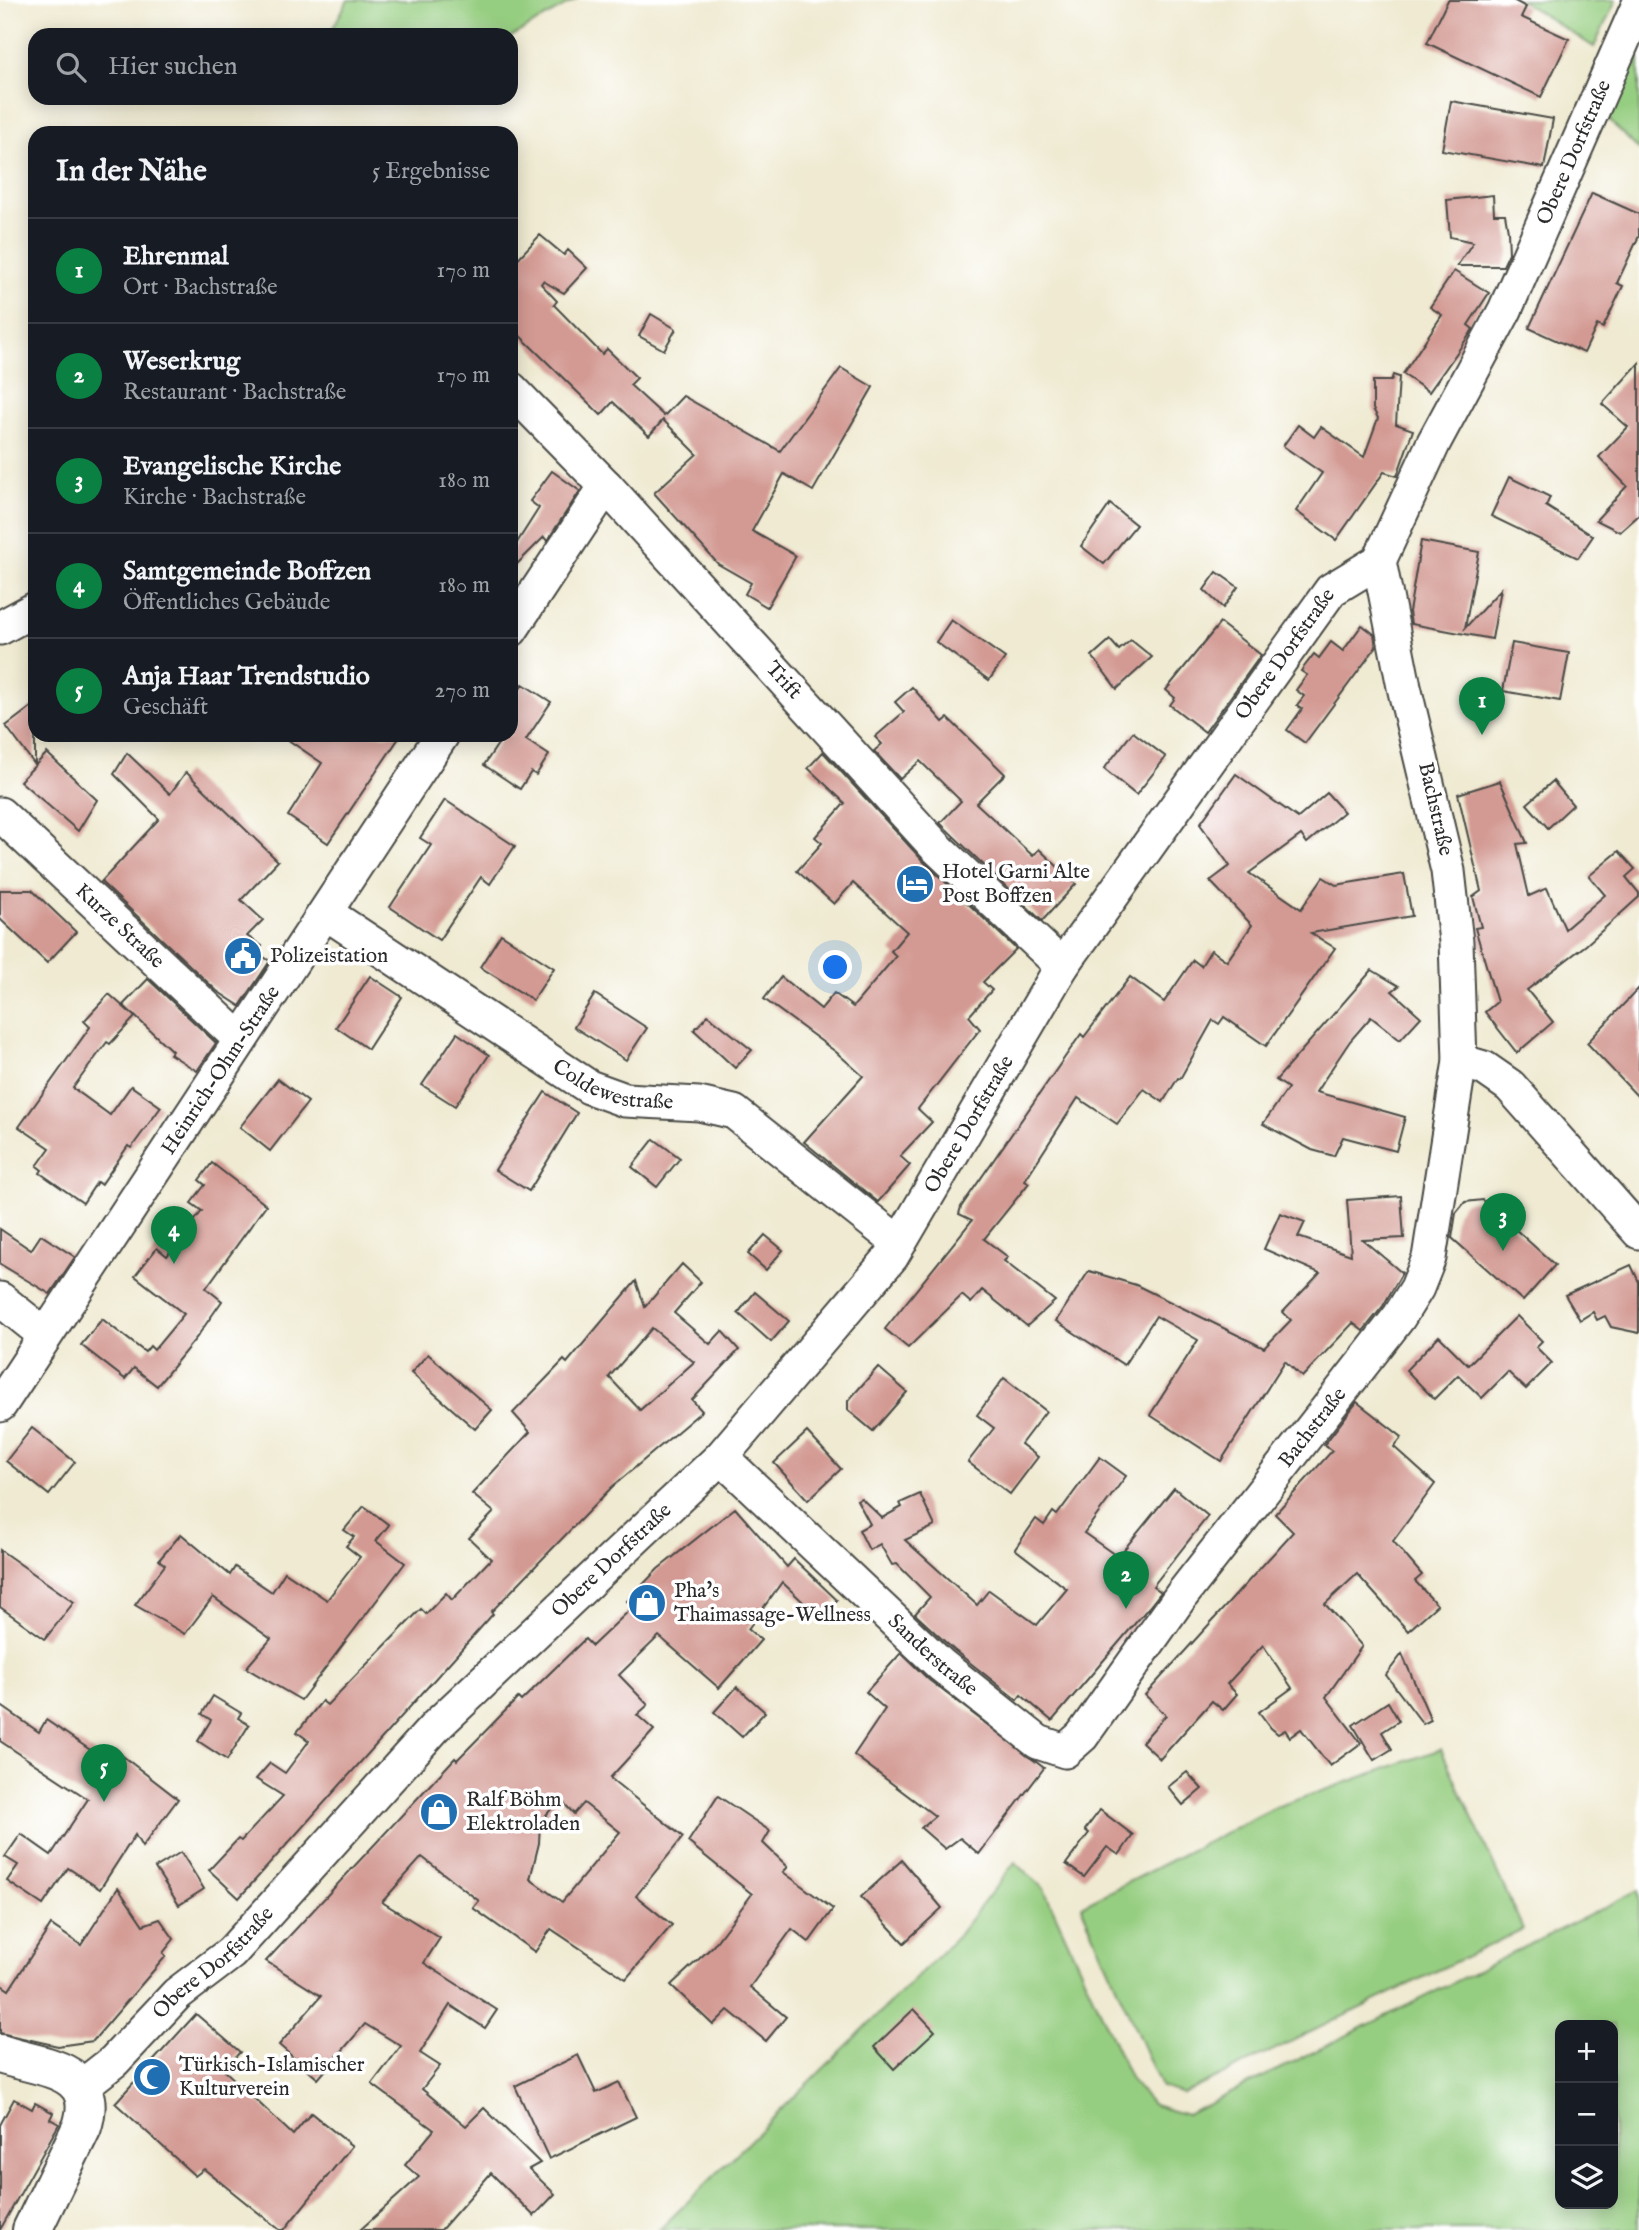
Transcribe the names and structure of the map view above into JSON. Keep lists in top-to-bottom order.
{
  "streets": {
    "street": [
      "Obere Dorfstraße",
      "Trift",
      "Bachstraße",
      "Kurze Straße",
      "Heinrich-Ohm-Straße",
      "Coldewestraße",
      "Sanderstraße"
    ]
  },
  "crossings": [
    ["Obere Dorfstraße", "Trift"],
    ["Obere Dorfstraße", "Bachstraße"],
    ["Obere Dorfstraße", "Coldewestraße"],
    ["Obere Dorfstraße", "Sanderstraße"],
    ["Bachstraße", "Sanderstraße"],
    ["Kurze Straße", "Heinrich-Ohm-Straße"],
    ["Heinrich-Ohm-Straße", "Coldewestraße"]
  ],
  "places": {
    "hotel": ["Hotel Garni Alte Post Boffzen"],
    "public building": ["Polizeistation"],
    "shop": ["Pha's Thaimassage-Wellness", "Ralf Böhm Elektroladen"],
    "mosque": ["Türkisch-Islamischer Kulturverein"]
  },
  "page": {
    "search": "Hier suchen",
    "heading": ["In der Nähe", "5 Ergebnisse"],
    "list": [
      {
        "mark": "1",
        "name": "Ehrenmal",
        "note": "Ort · Bachstraße",
        "value": "170 m"
      },
      {
        "mark": "2",
        "name": "Weserkrug",
        "note": "Restaurant · Bachstraße",
        "value": "170 m"
      },
      {
        "mark": "3",
        "name": "Evangelische Kirche",
        "note": "Kirche · Bachstraße",
        "value": "180 m"
      },
      {
        "mark": "4",
        "name": "Samtgemeinde Boffzen",
        "note": "Öffentliches Gebäude",
        "value": "180 m"
      },
      {
        "mark": "5",
        "name": "Anja Haar Trendstudio",
        "note": "Geschäft",
        "value": "270 m"
      }
    ],
    "pins": [
      "1",
      "3",
      "4",
      "2",
      "5"
    ],
    "map_buttons": ["+", "−"]
  }
}
